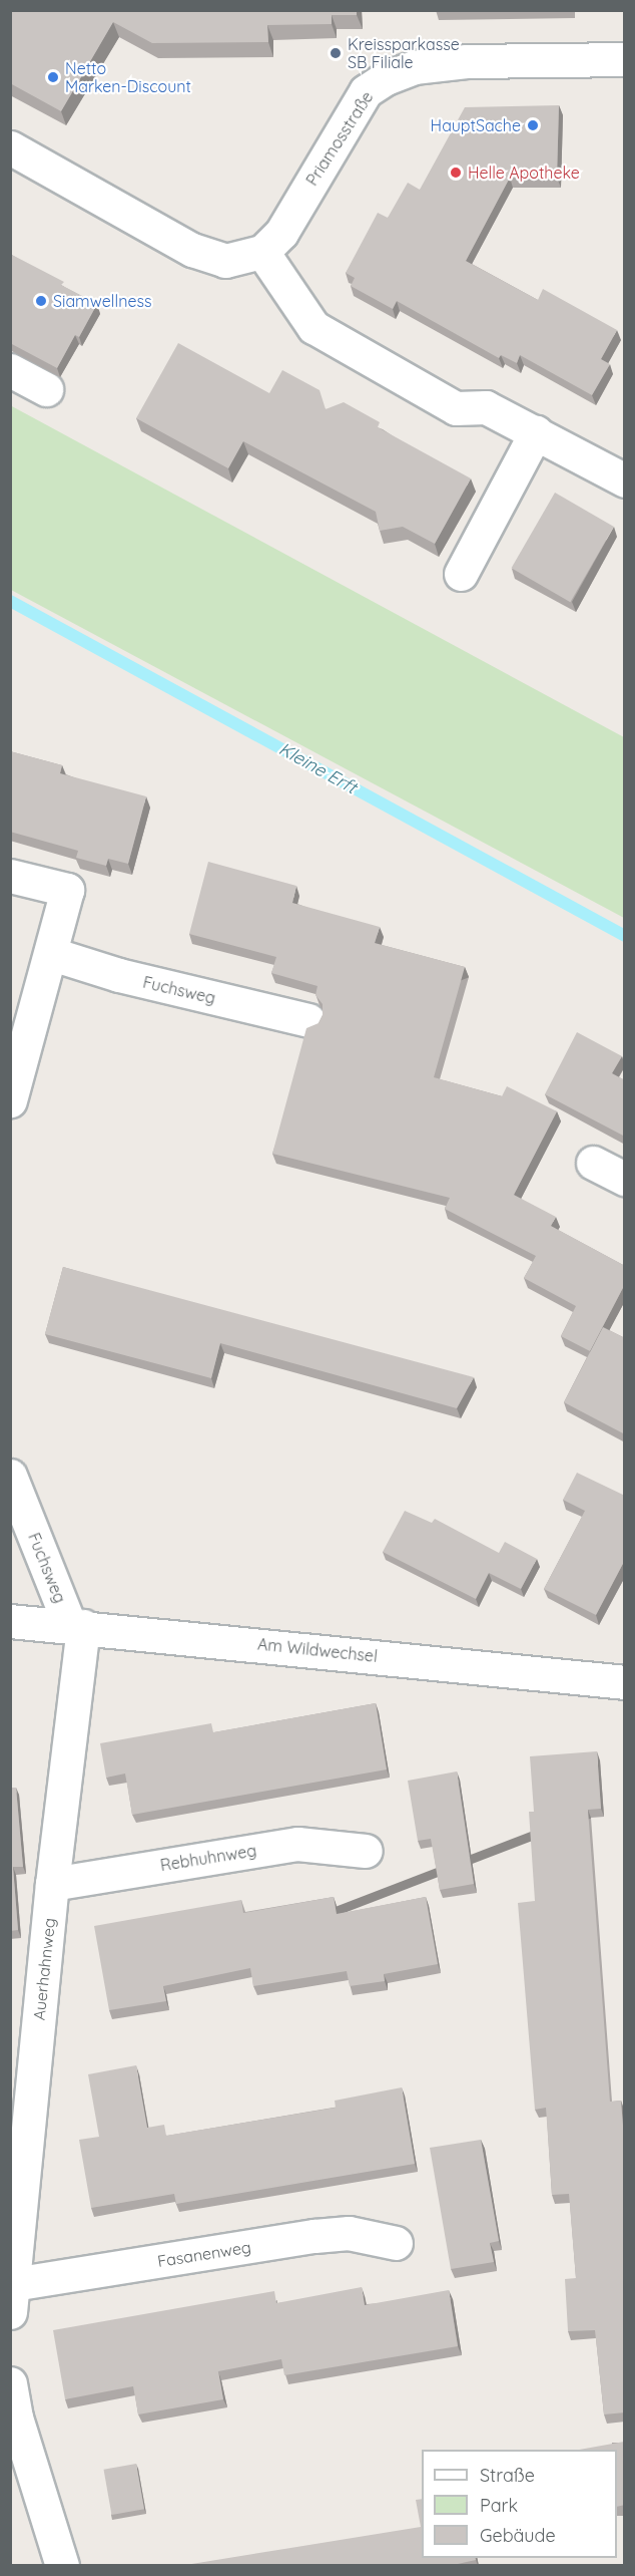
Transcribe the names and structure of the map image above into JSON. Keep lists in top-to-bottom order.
{
  "streets": {
    "street": [
      "Priamosstraße",
      "Fuchsweg",
      "Am Wildwechsel",
      "Rebhuhnweg",
      "Auerhahnweg",
      "Fasanenweg"
    ]
  },
  "crossings": [
    ["Fuchsweg", "Am Wildwechsel"],
    ["Fuchsweg", "Auerhahnweg"],
    ["Am Wildwechsel", "Auerhahnweg"],
    ["Rebhuhnweg", "Auerhahnweg"],
    ["Auerhahnweg", "Fasanenweg"]
  ],
  "water": ["Kleine Erft"],
  "places": [
    "Kreissparkasse SB Filiale",
    "Netto Marken-Discount",
    "HauptSache",
    "Helle Apotheke",
    "Siamwellness"
  ],
  "legend": ["Straße", "Park", "Gebäude"]
}
